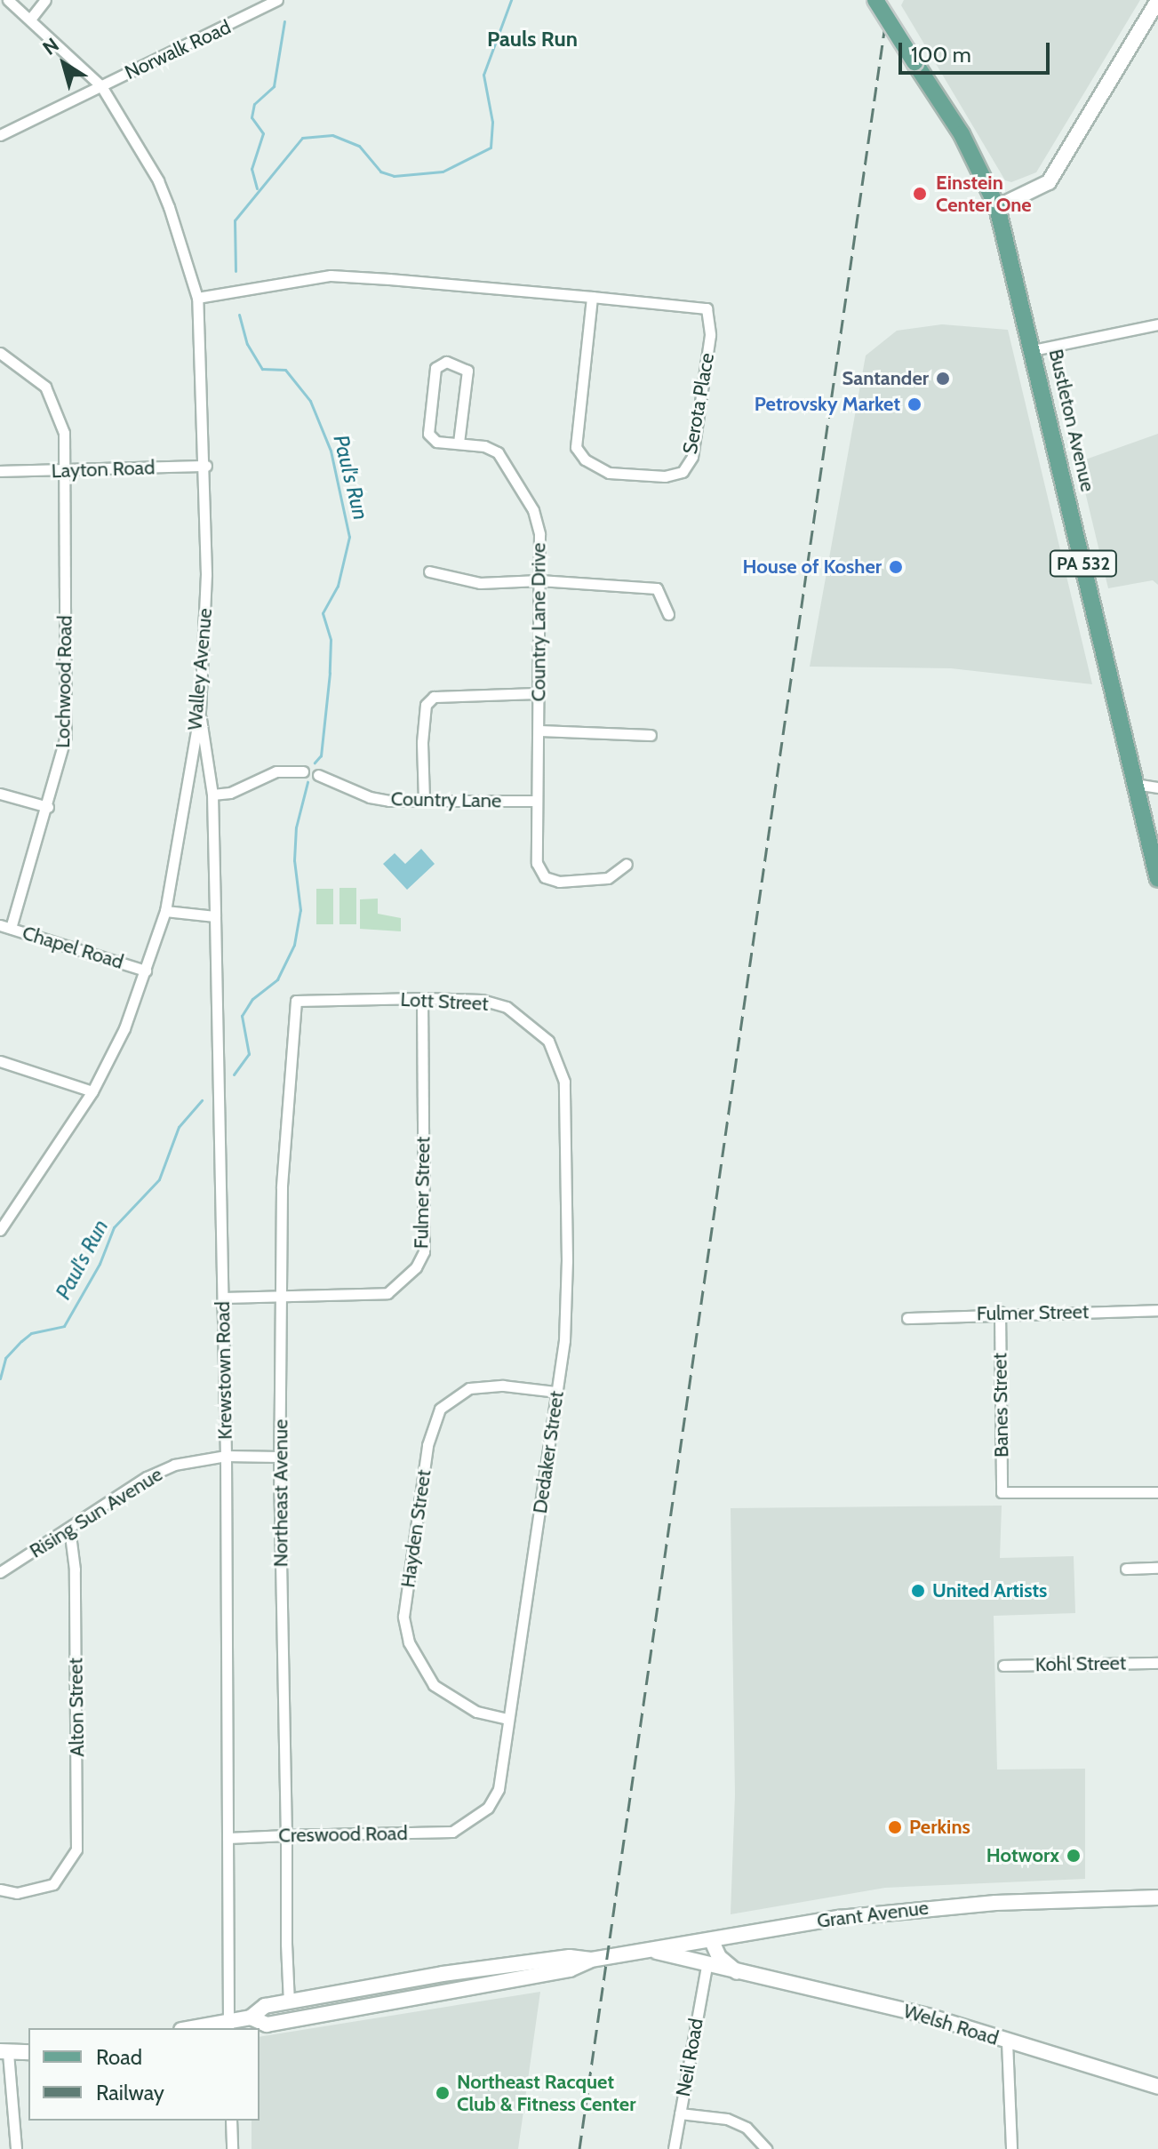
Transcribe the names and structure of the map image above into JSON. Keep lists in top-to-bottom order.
{
  "streets": {
    "main road": [
      "Bustleton Avenue",
      "PA 532",
      "Grant Avenue",
      "Welsh Road"
    ],
    "street": [
      "Norwalk Road",
      "Serota Place",
      "Layton Road",
      "Country Lane Drive",
      "Walley Avenue",
      "Lochwood Road",
      "Country Lane",
      "Chapel Road",
      "Lott Street",
      "Fulmer Street",
      "Krewstown Road",
      "Banes Street",
      "Dedaker Street",
      "Northeast Avenue",
      "Rising Sun Avenue",
      "Hayden Street",
      "Kohl Street",
      "Alton Street",
      "Creswood Road",
      "Neil Road"
    ]
  },
  "crossings": [
    ["Norwalk Road", "Walley Avenue"],
    ["Serota Place", "Walley Avenue"],
    ["Layton Road", "Walley Avenue"],
    ["Layton Road", "Lochwood Road"],
    ["Country Lane Drive", "Country Lane"],
    ["Walley Avenue", "Chapel Road"],
    ["Walley Avenue", "Krewstown Road"],
    ["Lochwood Road", "Chapel Road"],
    ["Lott Street", "Fulmer Street"],
    ["Lott Street", "Dedaker Street"],
    ["Lott Street", "Northeast Avenue"],
    ["Fulmer Street", "Krewstown Road"],
    ["Fulmer Street", "Banes Street"],
    ["Fulmer Street", "Northeast Avenue"],
    ["Krewstown Road", "Rising Sun Avenue"],
    ["Krewstown Road", "Creswood Road"],
    ["Krewstown Road", "Grant Avenue"],
    ["Dedaker Street", "Hayden Street"],
    ["Dedaker Street", "Creswood Road"],
    ["Northeast Avenue", "Rising Sun Avenue"],
    ["Northeast Avenue", "Creswood Road"],
    ["Northeast Avenue", "Grant Avenue"],
    ["Rising Sun Avenue", "Alton Street"],
    ["Grant Avenue", "Welsh Road"],
    ["Welsh Road", "Neil Road"]
  ],
  "districts": ["Pauls Run"],
  "water": ["Paul's Run"],
  "places": [
    "Einstein Center One",
    "Santander",
    "Petrovsky Market",
    "House of Kosher",
    "United Artists",
    "Perkins",
    "Hotworx",
    "Northeast Racquet Club & Fitness Center"
  ],
  "legend": ["Road", "Railway"],
  "scale_bar": "100 m",
  "north": "top left"
}
